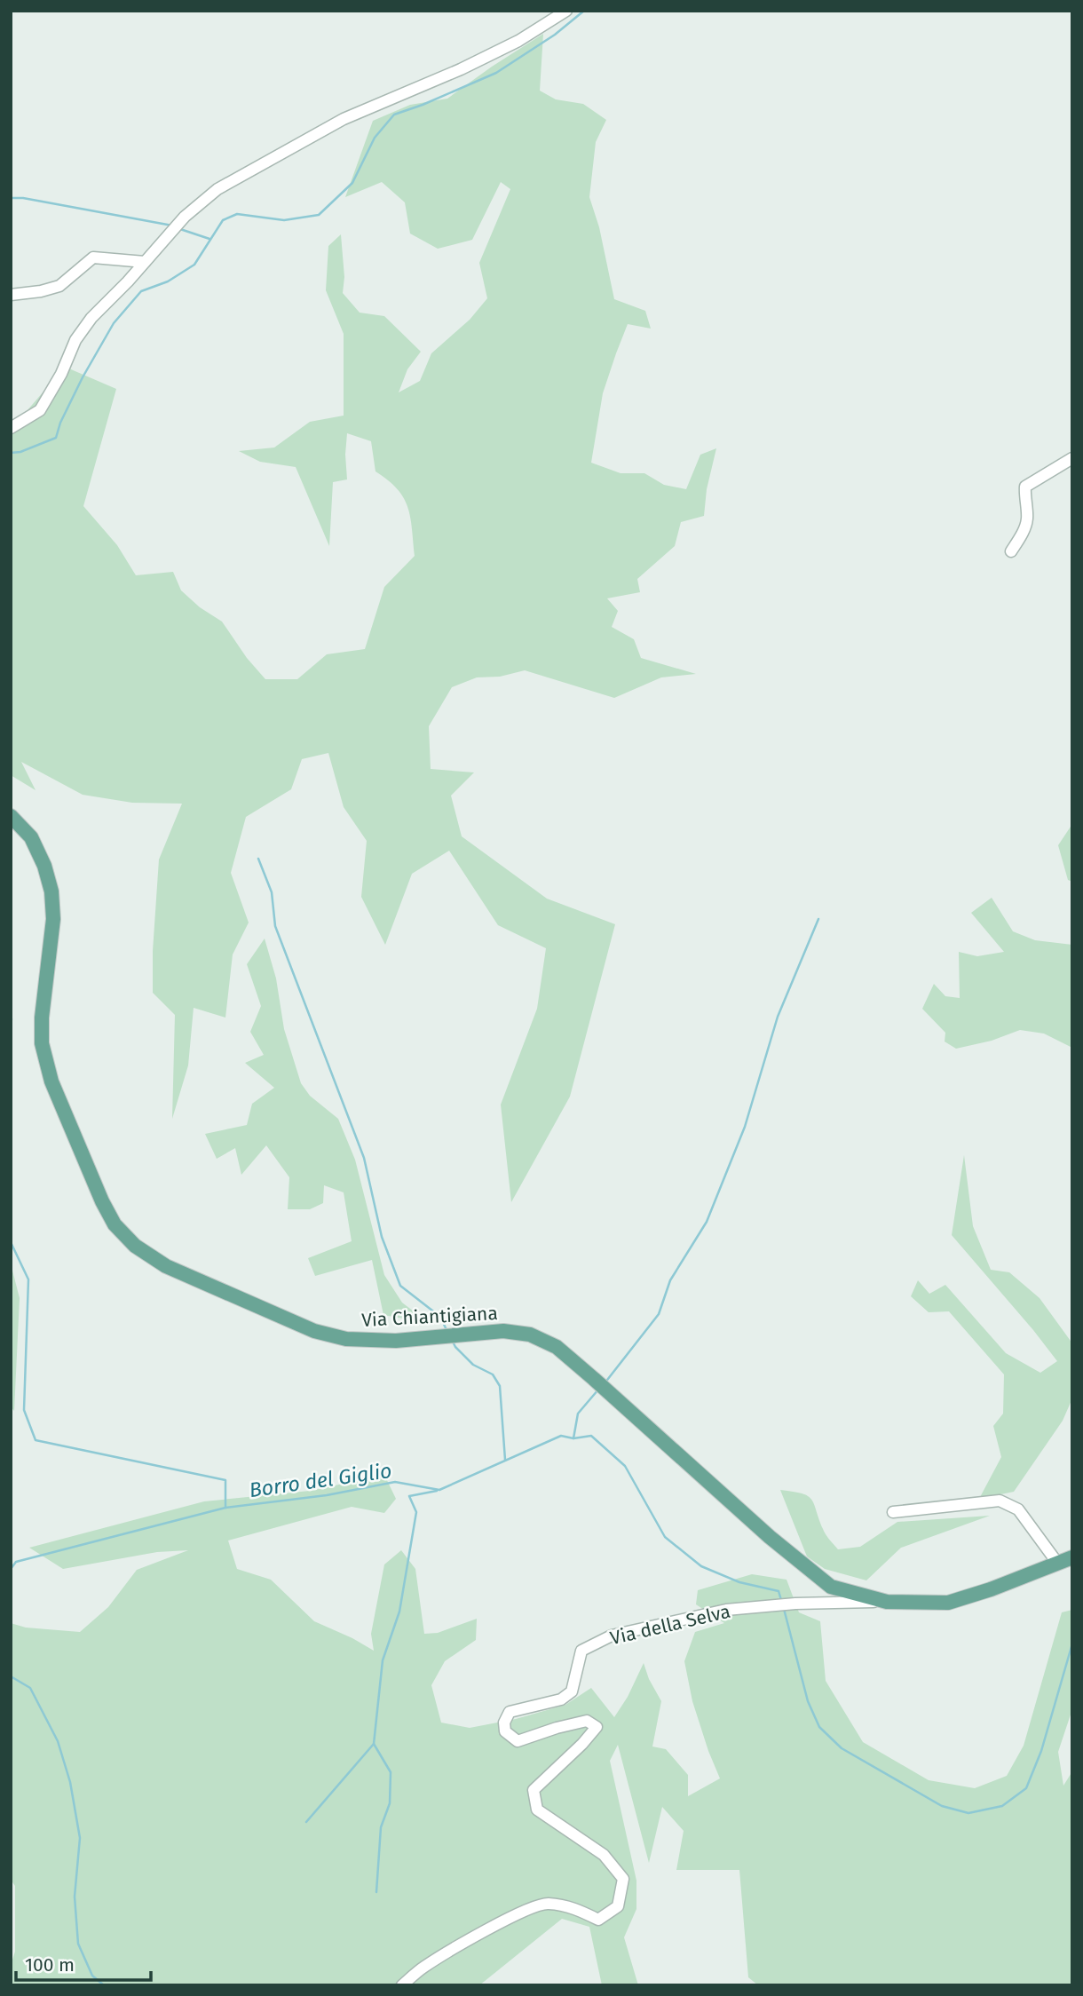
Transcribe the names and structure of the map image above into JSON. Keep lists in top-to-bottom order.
{
  "streets": {
    "main road": ["Via Chiantigiana"],
    "street": ["Via della Selva"]
  },
  "crossings": [
    ["Via Chiantigiana", "Via della Selva"]
  ],
  "water": ["Borro del Giglio"],
  "scale_bar": "100 m"
}
